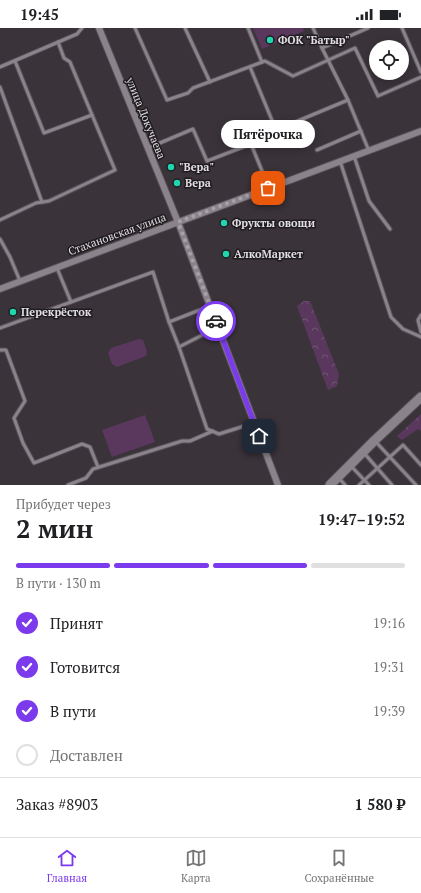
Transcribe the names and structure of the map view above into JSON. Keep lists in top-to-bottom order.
{
  "streets": {
    "street": ["улица Докучаева", "Стахановская улица"]
  },
  "crossings": [
    ["улица Докучаева", "Стахановская улица"]
  ],
  "places": [
    "ФОК \"Батыр\"",
    "\"Вера\"",
    "Вера",
    "Пятёрочка",
    "Фрукты овощи",
    "АлкоМаркет",
    "Перекрёсток"
  ],
  "page": {
    "status": "19:45",
    "bubble": "Пятёрочка",
    "heading": ["2 мин", "Прибудет через", "19:47–19:52"],
    "panel": ["Заказ #8903", "1 580 ₽"],
    "bar": "В пути · 130 m",
    "list": [
      ["Принят", "19:16"],
      ["Готовится", "19:31"],
      ["В пути", "19:39"],
      "Доставлен"
    ],
    "tabs": ["Главная", "Карта", "Сохранённые"]
  }
}
